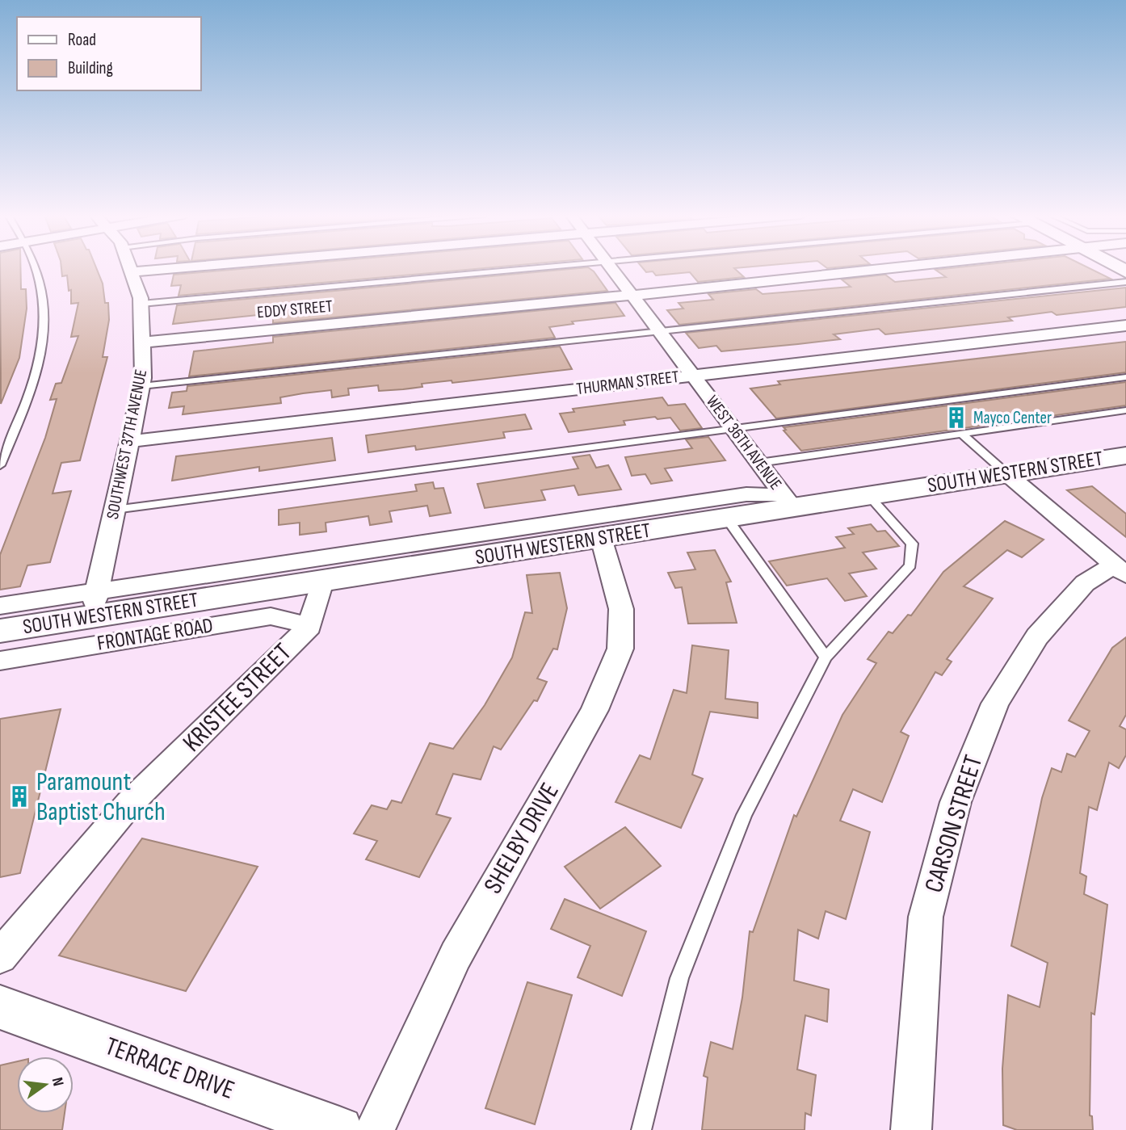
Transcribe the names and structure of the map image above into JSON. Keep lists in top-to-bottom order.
{
  "streets": {
    "main road": ["SOUTH WESTERN STREET"],
    "street": [
      "EDDY STREET",
      "THURMAN STREET",
      "WEST 36TH AVENUE",
      "SOUTHWEST 37TH AVENUE",
      "FRONTAGE ROAD",
      "KRISTEE STREET",
      "CARSON STREET",
      "SHELBY DRIVE",
      "TERRACE DRIVE"
    ]
  },
  "crossings": [
    ["EDDY STREET", "WEST 36TH AVENUE"],
    ["EDDY STREET", "SOUTHWEST 37TH AVENUE"],
    ["THURMAN STREET", "WEST 36TH AVENUE"],
    ["THURMAN STREET", "SOUTHWEST 37TH AVENUE"],
    ["WEST 36TH AVENUE", "SOUTH WESTERN STREET"],
    ["SOUTHWEST 37TH AVENUE", "SOUTH WESTERN STREET"],
    ["SOUTH WESTERN STREET", "KRISTEE STREET"],
    ["SOUTH WESTERN STREET", "SHELBY DRIVE"],
    ["FRONTAGE ROAD", "KRISTEE STREET"]
  ],
  "places": {
    "building": ["Mayco Center", "Paramount Baptist Church"]
  },
  "legend": ["Road", "Building"],
  "north": "right"
}
